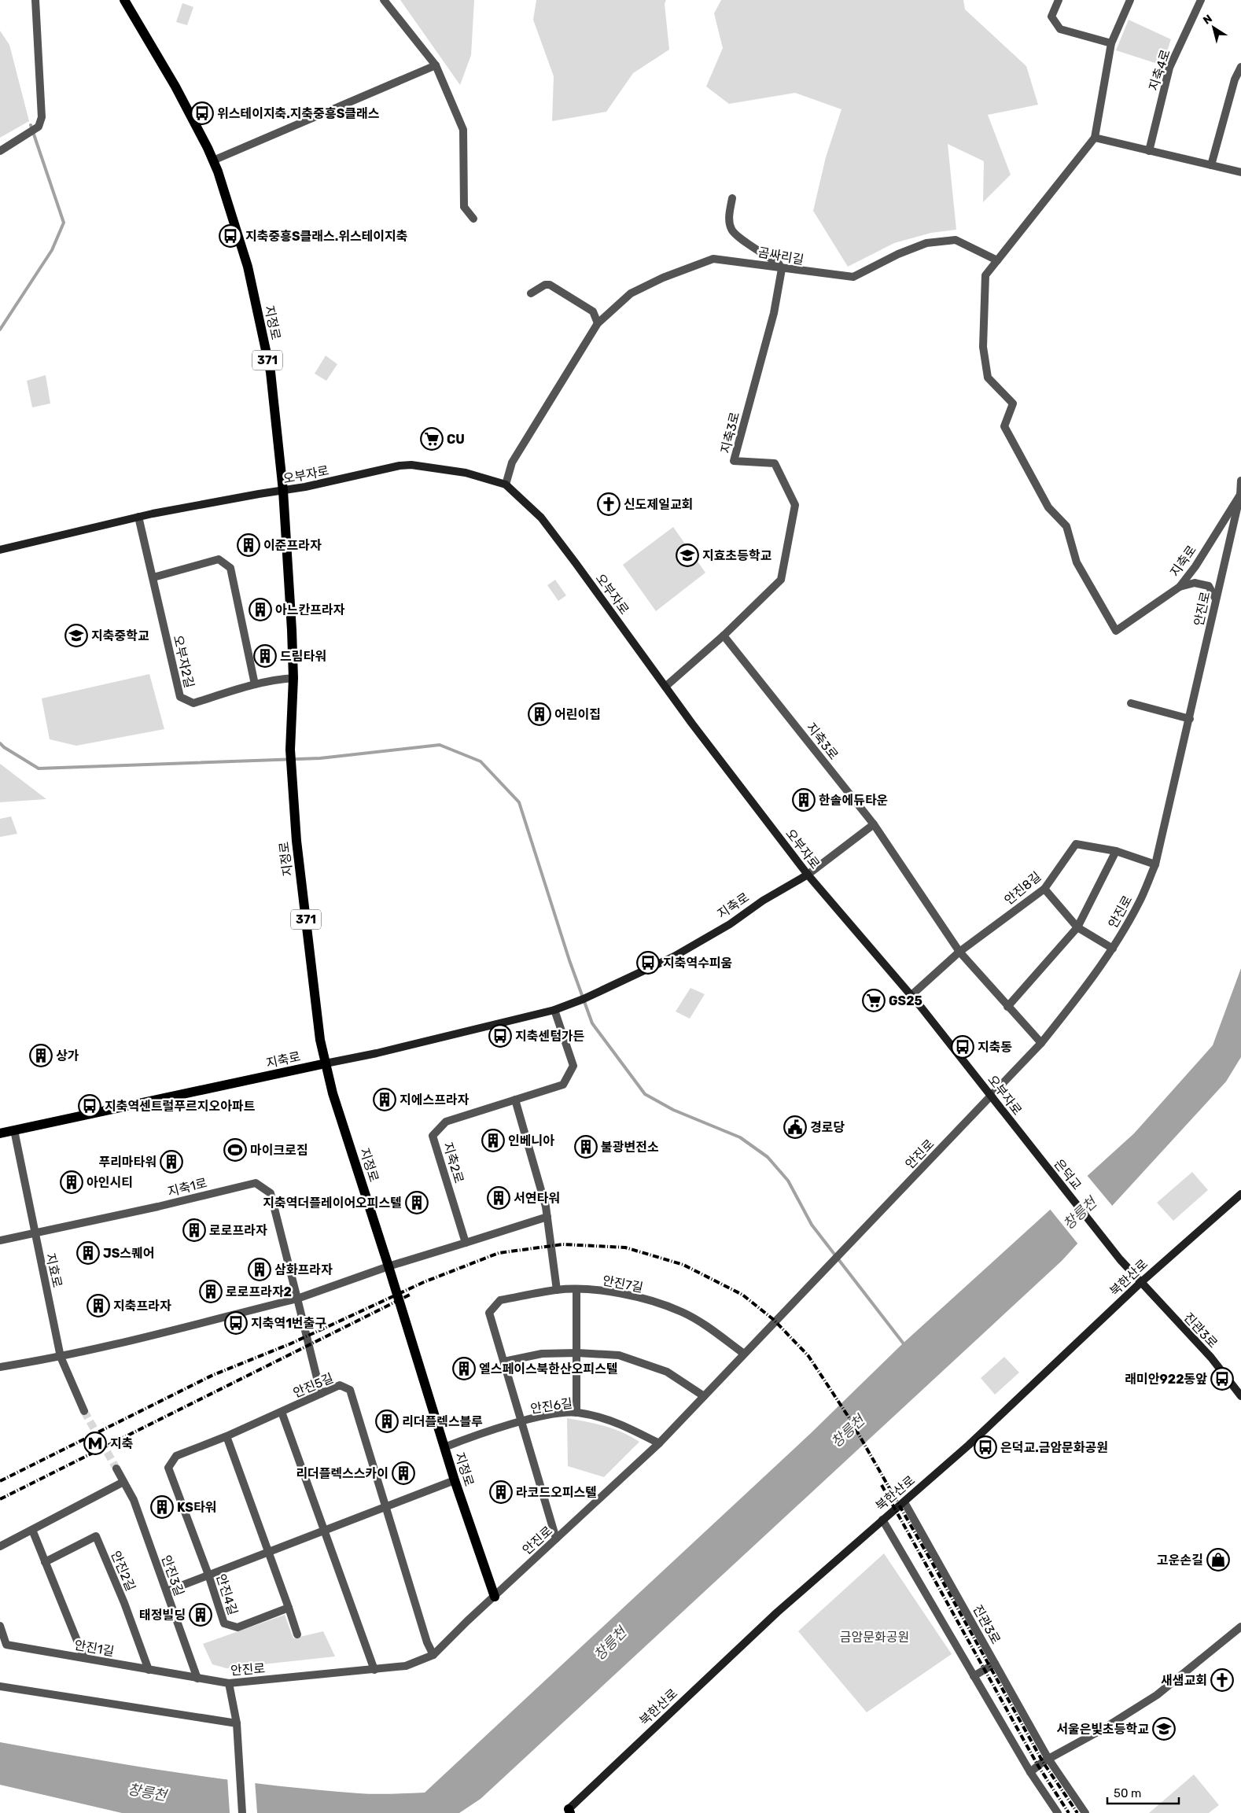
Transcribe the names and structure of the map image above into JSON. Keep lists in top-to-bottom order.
{
  "streets": {
    "main road": [
      "지정로",
      "371",
      "오부자로",
      "지축로",
      "은덕교",
      "북한산로",
      "진관3로"
    ],
    "street": [
      "지축4로",
      "곰싸리길",
      "지축3로",
      "안진로",
      "오부자2길",
      "안진8길",
      "지축2로",
      "지축1로",
      "지효로",
      "안진7길",
      "안진5길",
      "안진6길",
      "안진2길",
      "안진3길",
      "안진4길",
      "안진1길"
    ]
  },
  "crossings": [
    ["곰싸리길", "지축3로"],
    ["곰싸리길", "오부자로"],
    ["곰싸리길", "지축로"],
    ["지정로", "오부자로"],
    ["지정로", "지축로"],
    ["지정로", "안진로"],
    ["지정로", "오부자2길"],
    ["지정로", "안진6길"],
    ["지축3로", "오부자로"],
    ["지축3로", "지축로"],
    ["오부자로", "지축로"],
    ["오부자로", "안진로"],
    ["오부자로", "오부자2길"],
    ["오부자로", "안진8길"],
    ["오부자로", "은덕교"],
    ["지축로", "안진로"],
    ["지축로", "지축2로"],
    ["지축로", "지효로"],
    ["안진로", "안진8길"],
    ["안진로", "안진7길"],
    ["안진로", "안진5길"],
    ["안진로", "안진6길"],
    ["안진로", "안진3길"],
    ["안진로", "안진1길"],
    ["은덕교", "북한산로"],
    ["은덕교", "진관3로"],
    ["지축1로", "지효로"],
    ["지축1로", "안진5길"],
    ["북한산로", "진관3로"],
    ["안진2길", "안진1길"],
    ["안진3길", "안진1길"]
  ],
  "water": ["창릉천"],
  "parks": ["금암문화공원"],
  "places": {
    "bus stop": [
      "위스테이지축.지축중흥S클래스",
      "지축중흥S클래스.위스테이지축",
      "지축역수피움",
      "지축센텀가든",
      "지축동",
      "지축역센트럴푸르지오아파트",
      "지축역1번출구",
      "래미안922동앞",
      "은덕교.금암문화공원"
    ],
    "supermarket": ["CU", "GS25"],
    "church": ["신도제일교회", "새샘교회"],
    "building": [
      "이준프라자",
      "아느칸프라자",
      "드림타워",
      "어린이집",
      "한솔에듀타운",
      "상가",
      "지에스프라자",
      "인베니아",
      "불광변전소",
      "푸리마타워",
      "아인시티",
      "서연타워",
      "지축역더플레이어오피스텔",
      "로로프라자",
      "JS스퀘어",
      "삼화프라자",
      "로로프라자2",
      "지축프라자",
      "엘스페이스북한산오피스텔",
      "리더플렉스블루",
      "리더플렉스스카이",
      "라코드오피스텔",
      "KS타워",
      "태정빌딩"
    ],
    "school or university": ["지효초등학교", "지축중학교", "서울은빛초등학교"],
    "public building": ["경로당"],
    "sports": ["마이크로짐"],
    "metro station": ["지축"],
    "shop": ["고운손길"]
  },
  "scale_bar": "50 m",
  "north": "top left"
}
